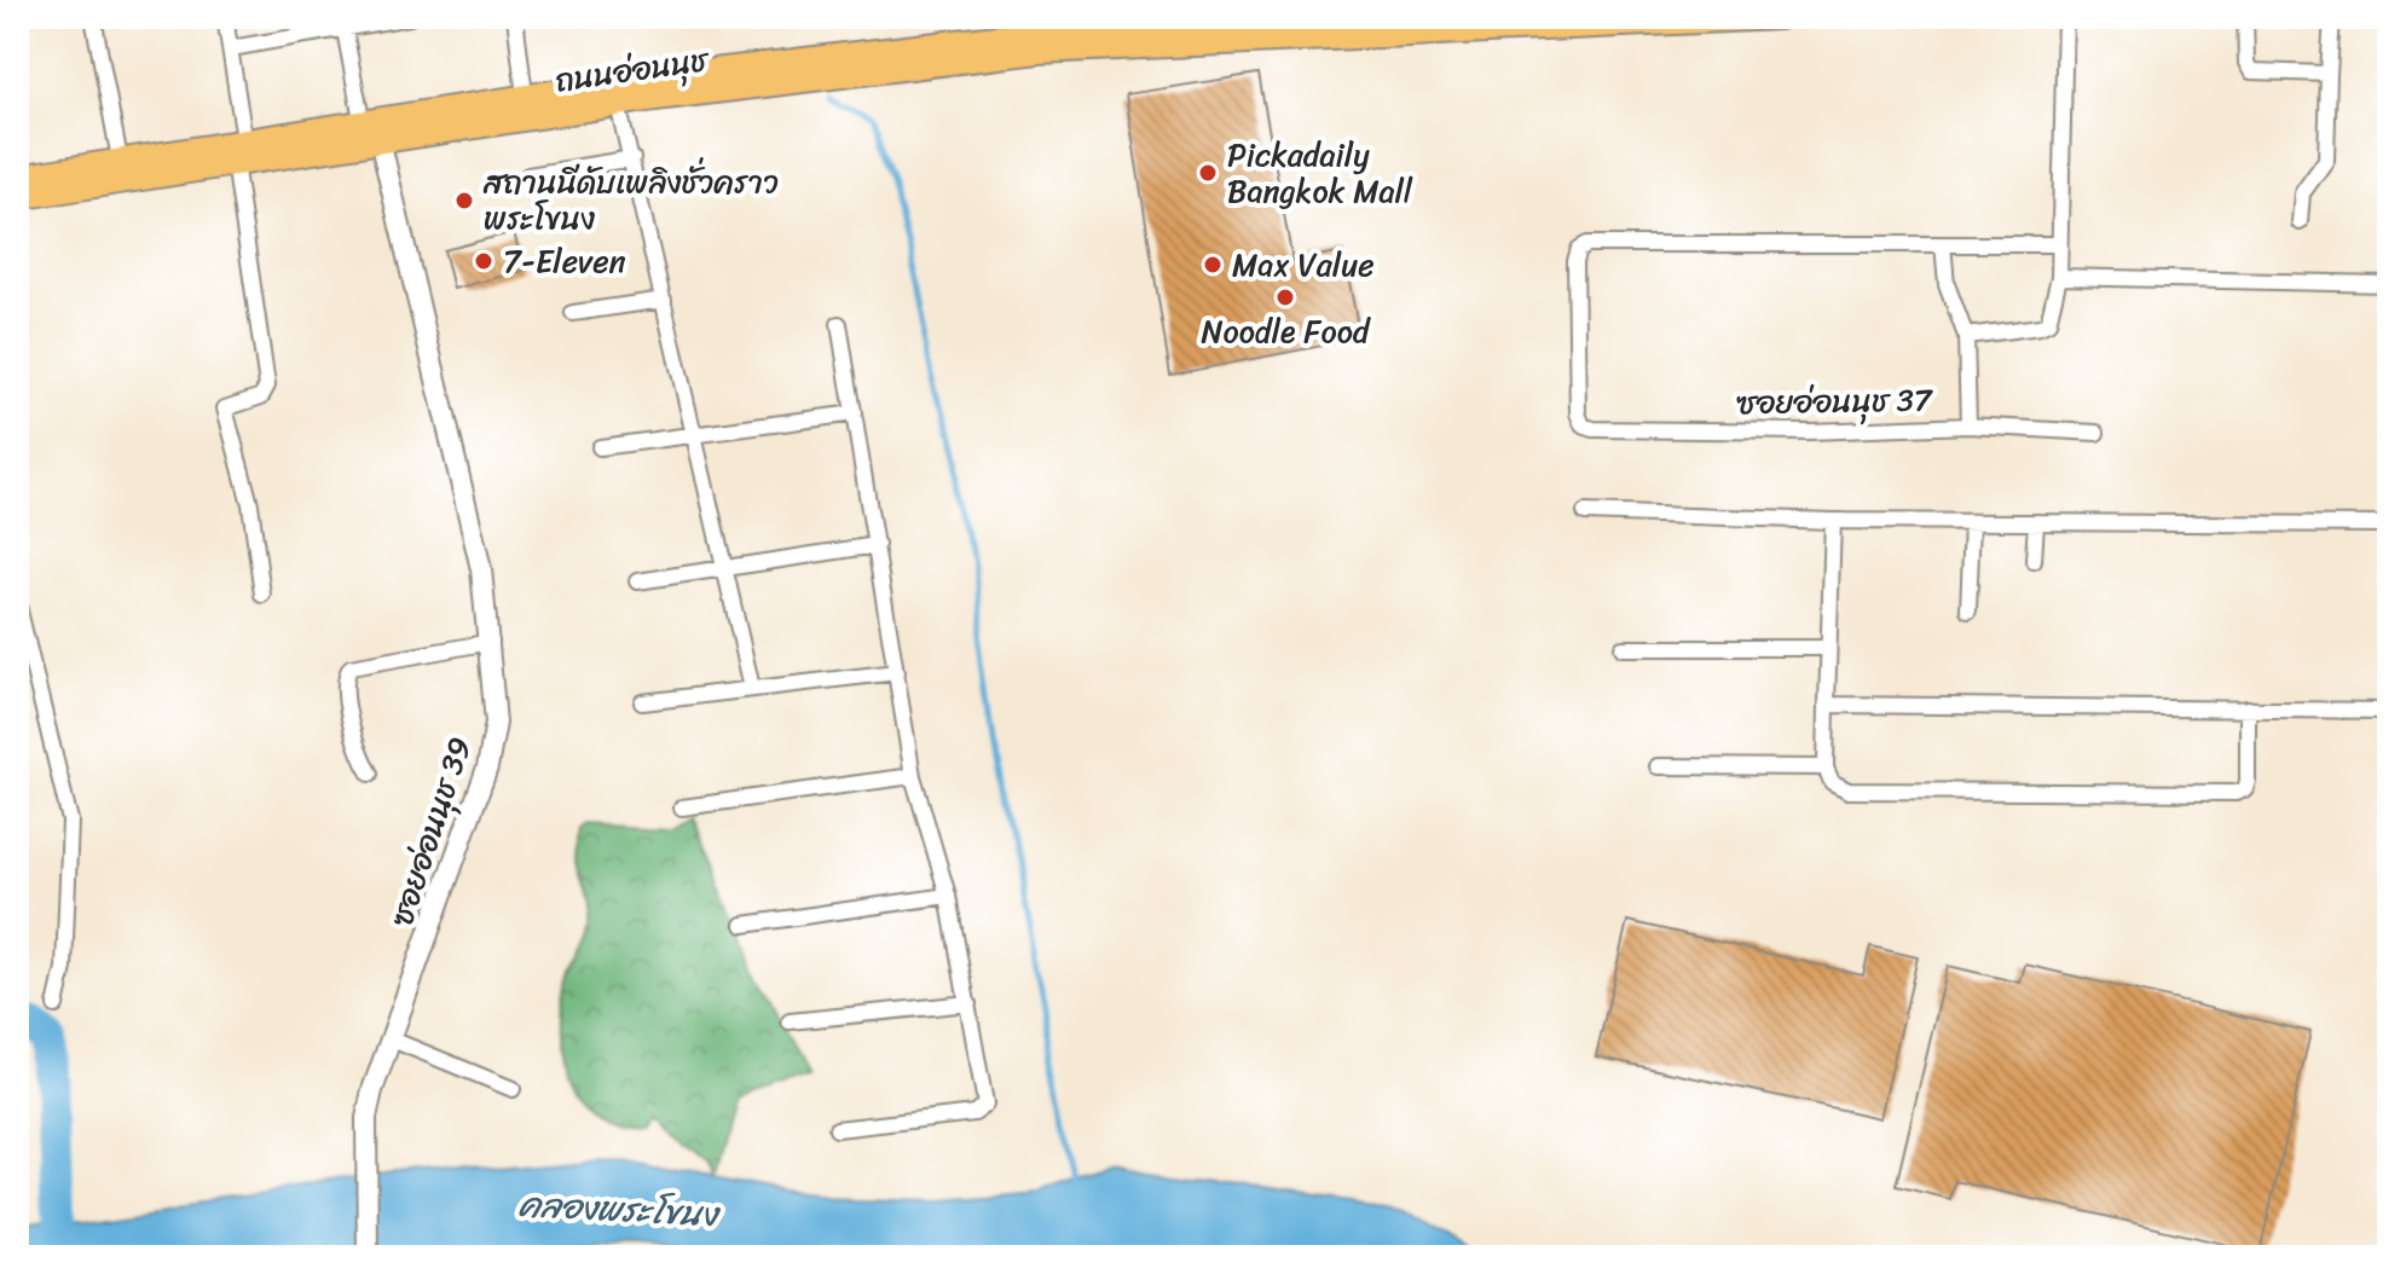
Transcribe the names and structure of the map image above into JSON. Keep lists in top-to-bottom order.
{
  "streets": {
    "main road": ["ถนนอ่อนนุช"],
    "street": ["ซอยอ่อนนุช 37", "ซอยอ่อนนุช 39"]
  },
  "crossings": [
    ["ถนนอ่อนนุช", "ซอยอ่อนนุช 39"]
  ],
  "water": ["คลองพระโขนง"],
  "places": [
    "Pickadaily Bangkok Mall",
    "สถานนีดับเพลิงชั่วคราว พระโขนง",
    "7-Eleven",
    "Max Value",
    "Noodle Food"
  ]
}
